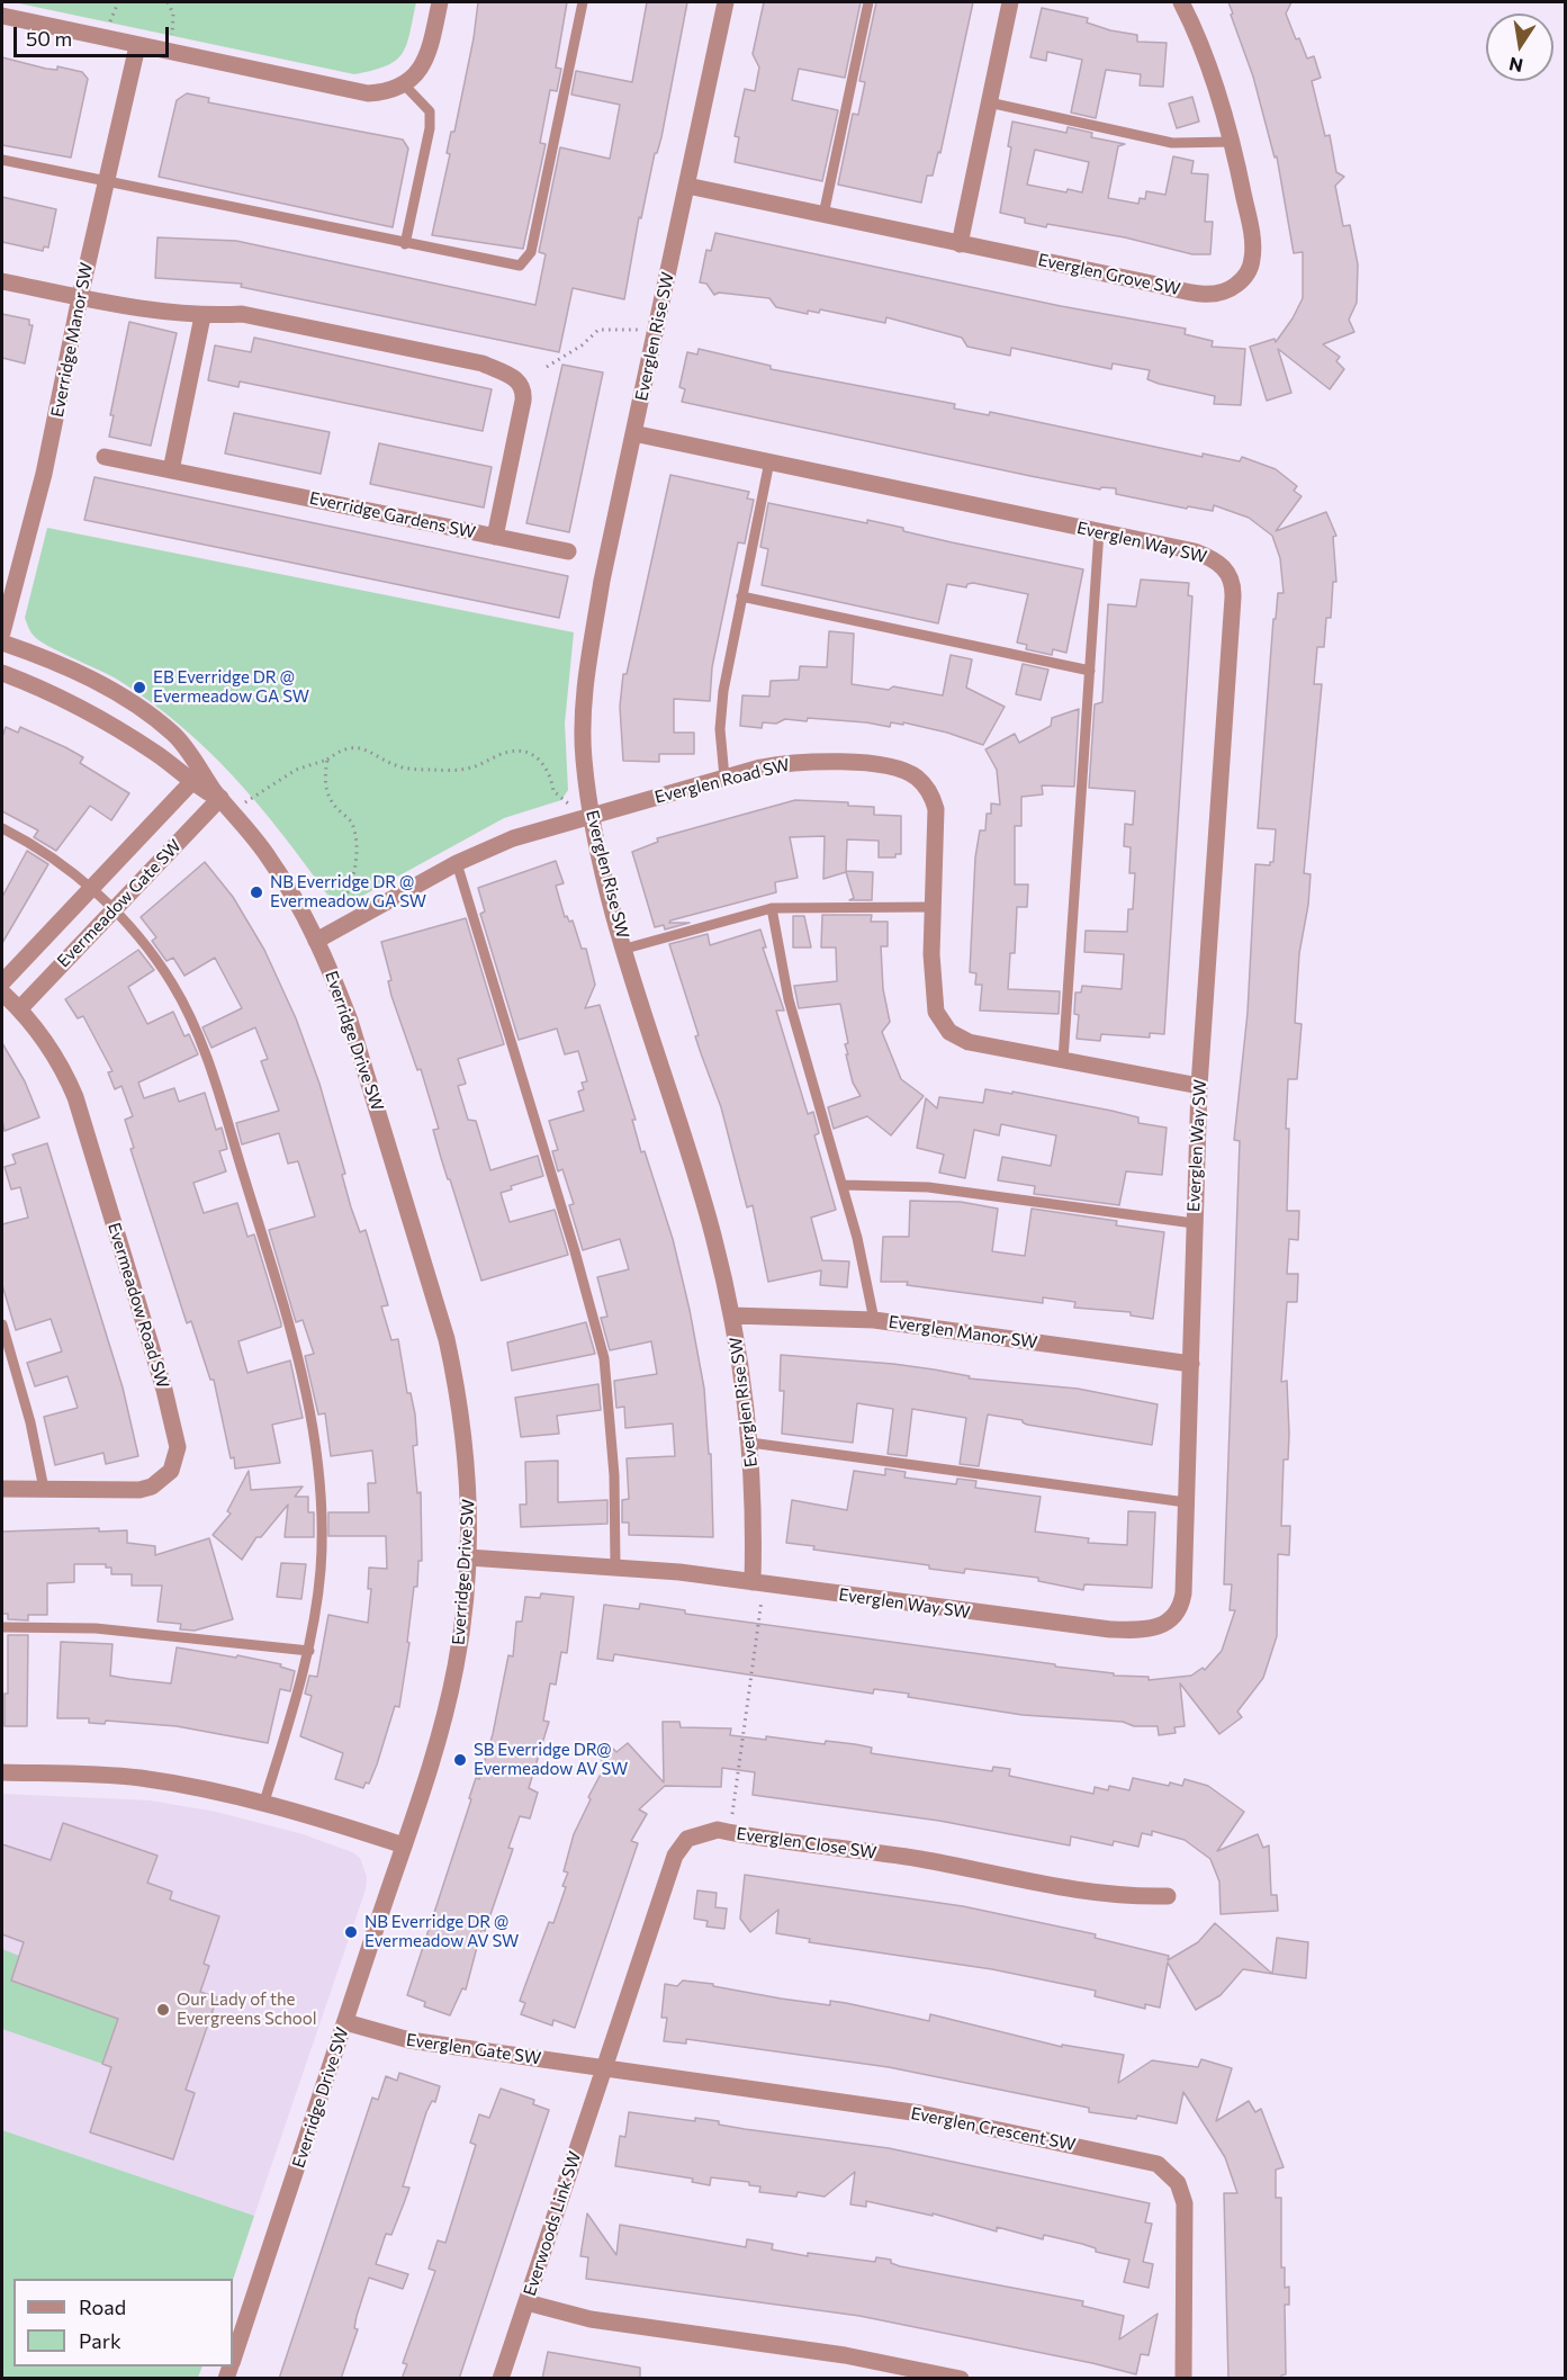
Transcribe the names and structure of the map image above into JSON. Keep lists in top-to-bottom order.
{
  "streets": {
    "street": [
      "Everglen Grove SW",
      "Everglen Rise SW",
      "Everridge Manor SW",
      "Everridge Gardens SW",
      "Everglen Way SW",
      "Everglen Road SW",
      "Evermeadow Gate SW",
      "Everridge Drive SW",
      "Evermeadow Road SW",
      "Everglen Manor SW",
      "Everglen Close SW",
      "Everglen Gate SW",
      "Everglen Crescent SW",
      "Everwoods Link SW"
    ]
  },
  "crossings": [
    ["Everglen Grove SW", "Everglen Rise SW"],
    ["Everglen Rise SW", "Everglen Way SW"],
    ["Everglen Rise SW", "Everglen Road SW"],
    ["Everglen Rise SW", "Everglen Manor SW"],
    ["Everridge Manor SW", "Everridge Gardens SW"],
    ["Everglen Way SW", "Everglen Road SW"],
    ["Everglen Way SW", "Everridge Drive SW"],
    ["Everglen Way SW", "Everglen Manor SW"],
    ["Everglen Road SW", "Everridge Drive SW"],
    ["Evermeadow Gate SW", "Everridge Drive SW"],
    ["Evermeadow Gate SW", "Evermeadow Road SW"],
    ["Everridge Drive SW", "Everglen Gate SW"],
    ["Everglen Close SW", "Everglen Gate SW"],
    ["Everglen Close SW", "Everglen Crescent SW"],
    ["Everglen Close SW", "Everwoods Link SW"],
    ["Everglen Gate SW", "Everglen Crescent SW"],
    ["Everglen Gate SW", "Everwoods Link SW"],
    ["Everglen Crescent SW", "Everwoods Link SW"]
  ],
  "places": [
    "EB Everridge DR @ Evermeadow GA SW",
    "NB Everridge DR @ Evermeadow GA SW",
    "SB Everridge DR@ Evermeadow AV SW",
    "NB Everridge DR @ Evermeadow AV SW",
    "Our Lady of the Evergreens School"
  ],
  "legend": ["Road", "Park"],
  "scale_bar": "50 m",
  "north": "bottom"
}
